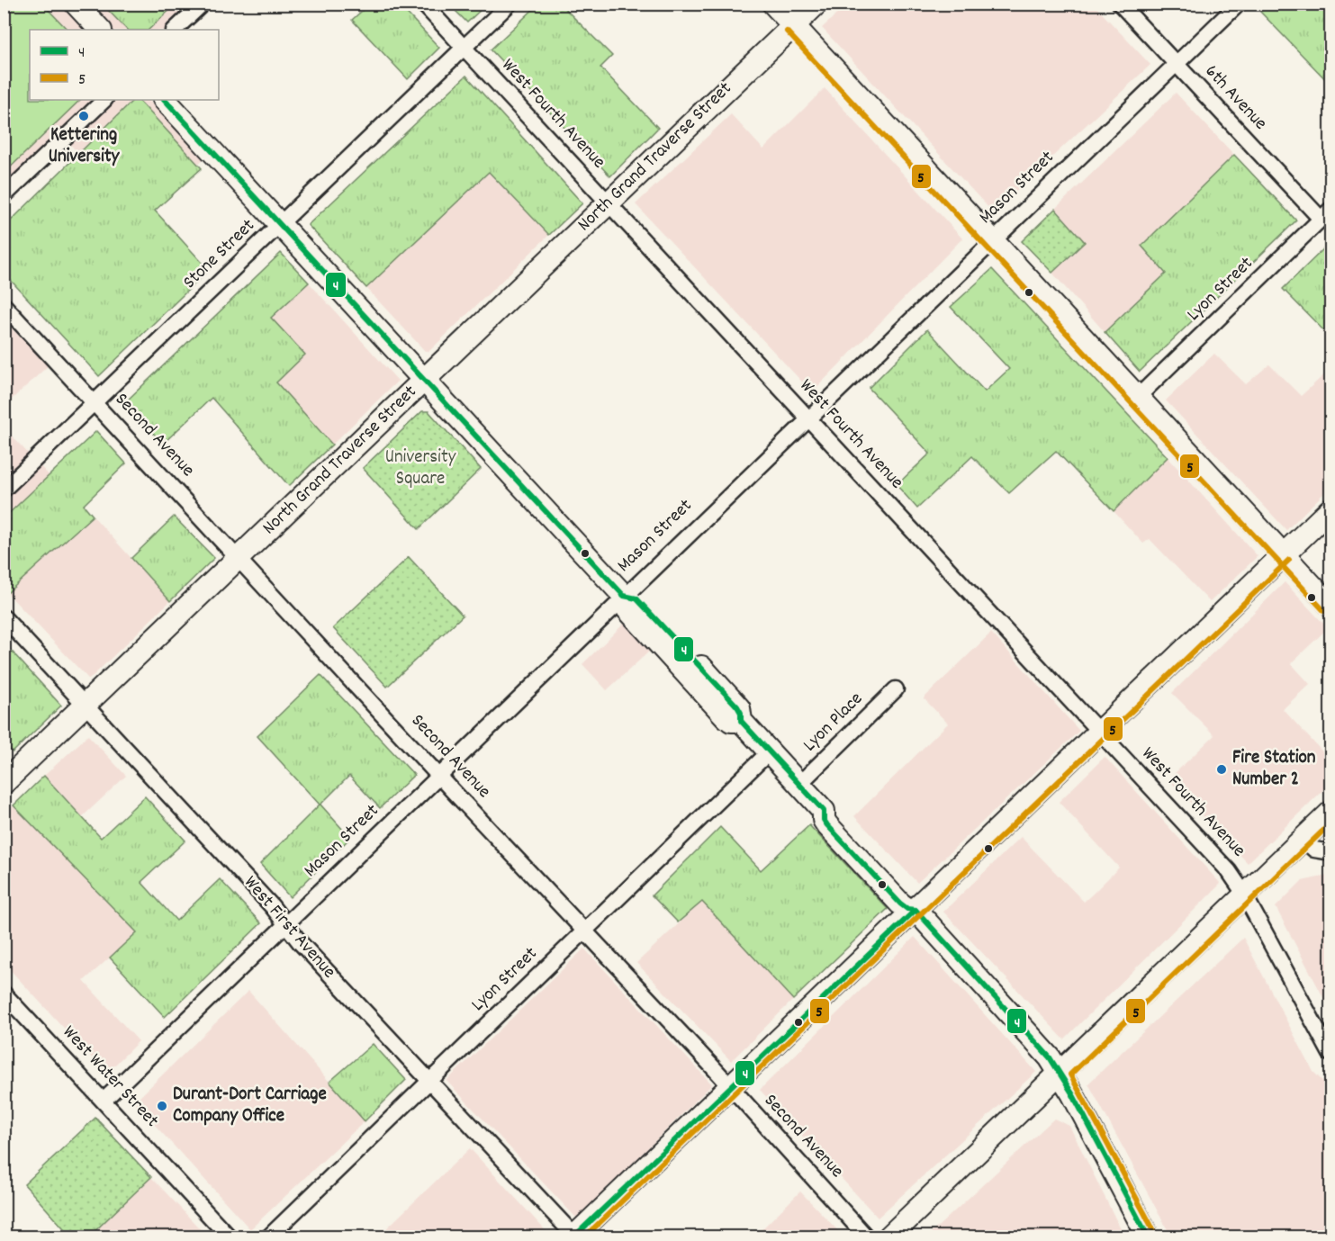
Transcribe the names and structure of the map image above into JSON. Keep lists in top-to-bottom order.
{
  "streets": {
    "street": [
      "6th Avenue",
      "West Fourth Avenue",
      "North Grand Traverse Street",
      "Mason Street",
      "Stone Street",
      "Lyon Street",
      "Second Avenue",
      "Lyon Place",
      "West First Avenue",
      "West Water Street"
    ]
  },
  "crossings": [
    ["6th Avenue", "Mason Street"],
    ["6th Avenue", "Lyon Street"],
    ["West Fourth Avenue", "North Grand Traverse Street"],
    ["West Fourth Avenue", "Mason Street"],
    ["West Fourth Avenue", "Stone Street"],
    ["North Grand Traverse Street", "Second Avenue"],
    ["North Grand Traverse Street", "West First Avenue"],
    ["Mason Street", "Second Avenue"],
    ["Mason Street", "West First Avenue"],
    ["Mason Street", "West Water Street"],
    ["Stone Street", "Second Avenue"],
    ["Lyon Street", "Second Avenue"],
    ["Lyon Street", "West First Avenue"]
  ],
  "parks": ["University Square"],
  "places": ["Kettering University", "Fire Station Number 2", "Durant-Dort Carriage Company Office"],
  "lines": ["transit line 5", "transit line 4"],
  "legend": ["4", "5"]
}
